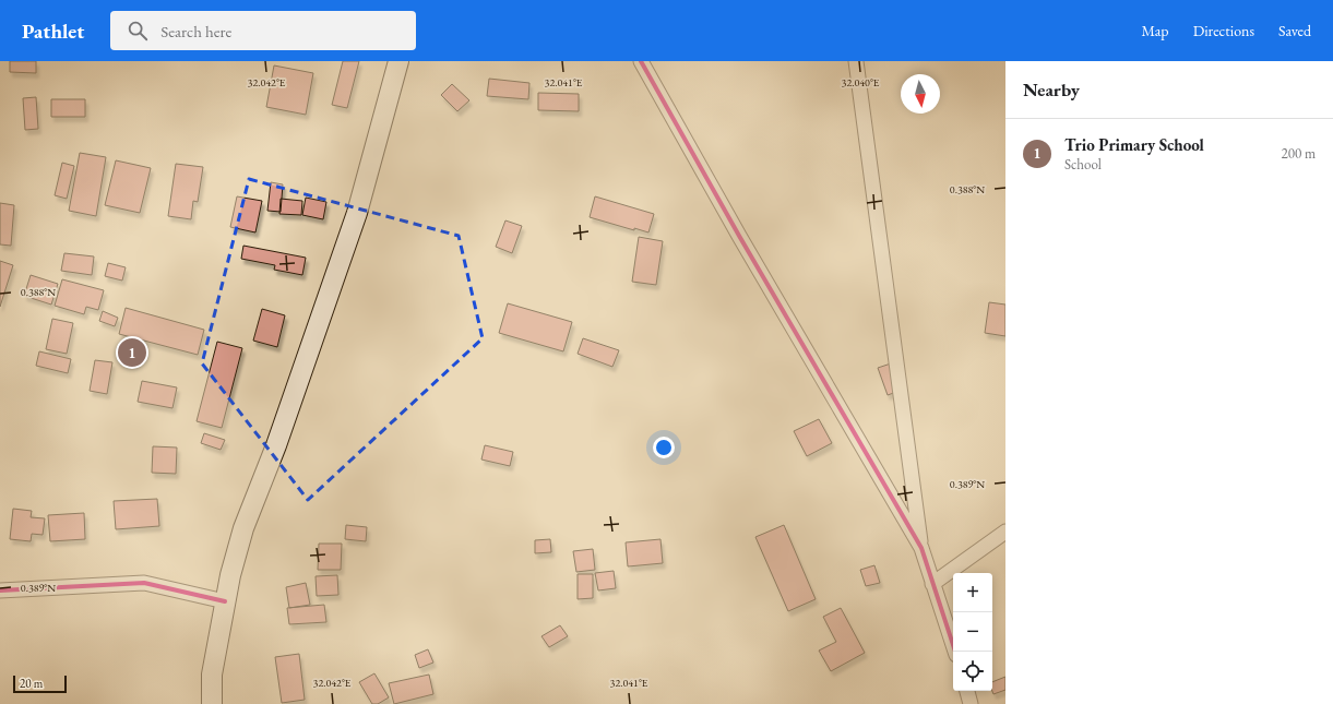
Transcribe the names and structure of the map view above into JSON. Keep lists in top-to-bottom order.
{
  "scale_bar": "20 m",
  "north": "bottom",
  "page": {
    "header": "Pathlet",
    "search": "Search here",
    "nav": ["Map", "Directions", "Saved"],
    "heading": "Nearby",
    "list": [
      {
        "mark": "1",
        "name": "Trio Primary School",
        "note": "School",
        "value": "200 m"
      }
    ],
    "pins": "1",
    "map_buttons": ["+", "−"],
    "scale": "20 m"
  },
  "coordinates": [
    "32.042°E",
    "32.041°E",
    "32.040°E",
    "0.388°N",
    "0.389°N"
  ]
}
